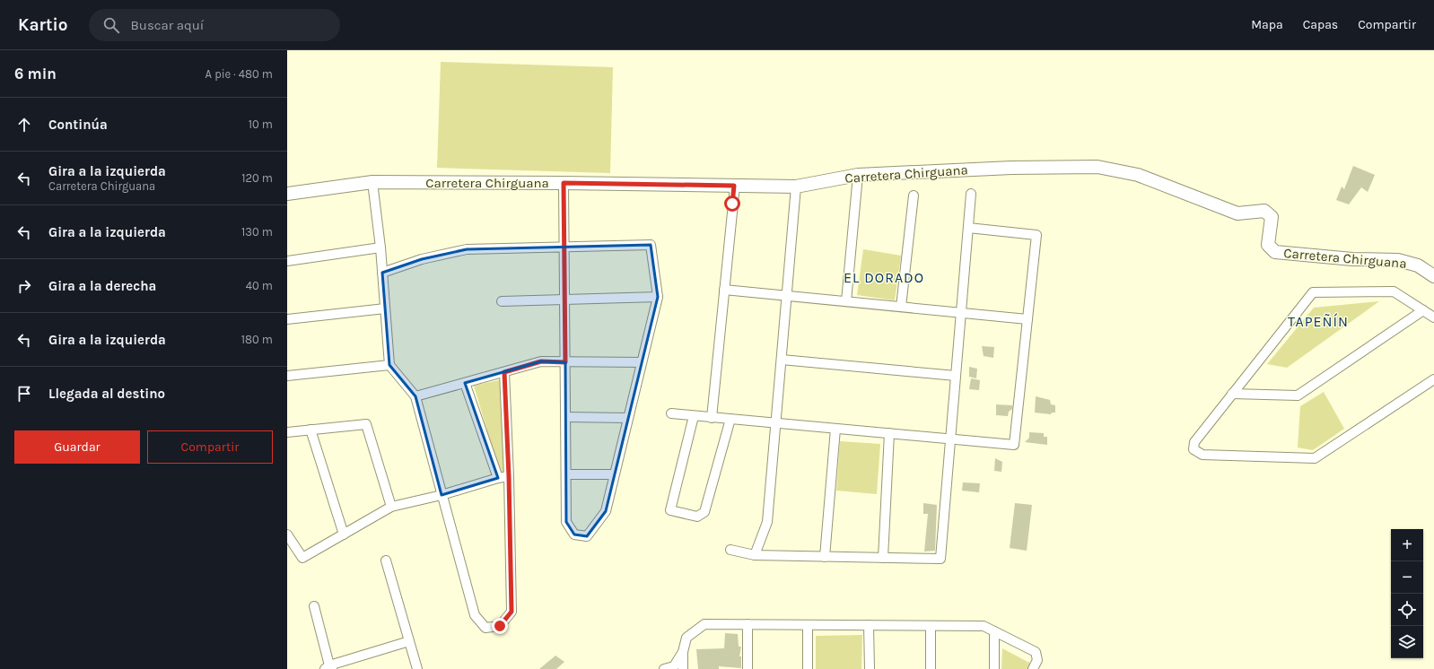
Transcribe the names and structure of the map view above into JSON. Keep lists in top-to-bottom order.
{
  "streets": {
    "street": ["Carretera Chirguana"]
  },
  "districts": ["EL DORADO", "TAPEÑÍN"],
  "page": {
    "header": "Kartio",
    "search": "Buscar aquí",
    "nav": ["Mapa", "Capas", "Compartir"],
    "heading": ["6 min", "A pie · 480 m"],
    "list": [
      ["Continúa", "10 m"],
      ["Gira a la izquierda", "Carretera Chirguana", "120 m"],
      ["Gira a la izquierda", "130 m"],
      ["Gira a la derecha", "40 m"],
      ["Gira a la izquierda", "180 m"],
      "Llegada al destino"
    ],
    "buttons": ["Guardar", "Compartir"],
    "map_buttons": ["+", "−"]
  }
}
